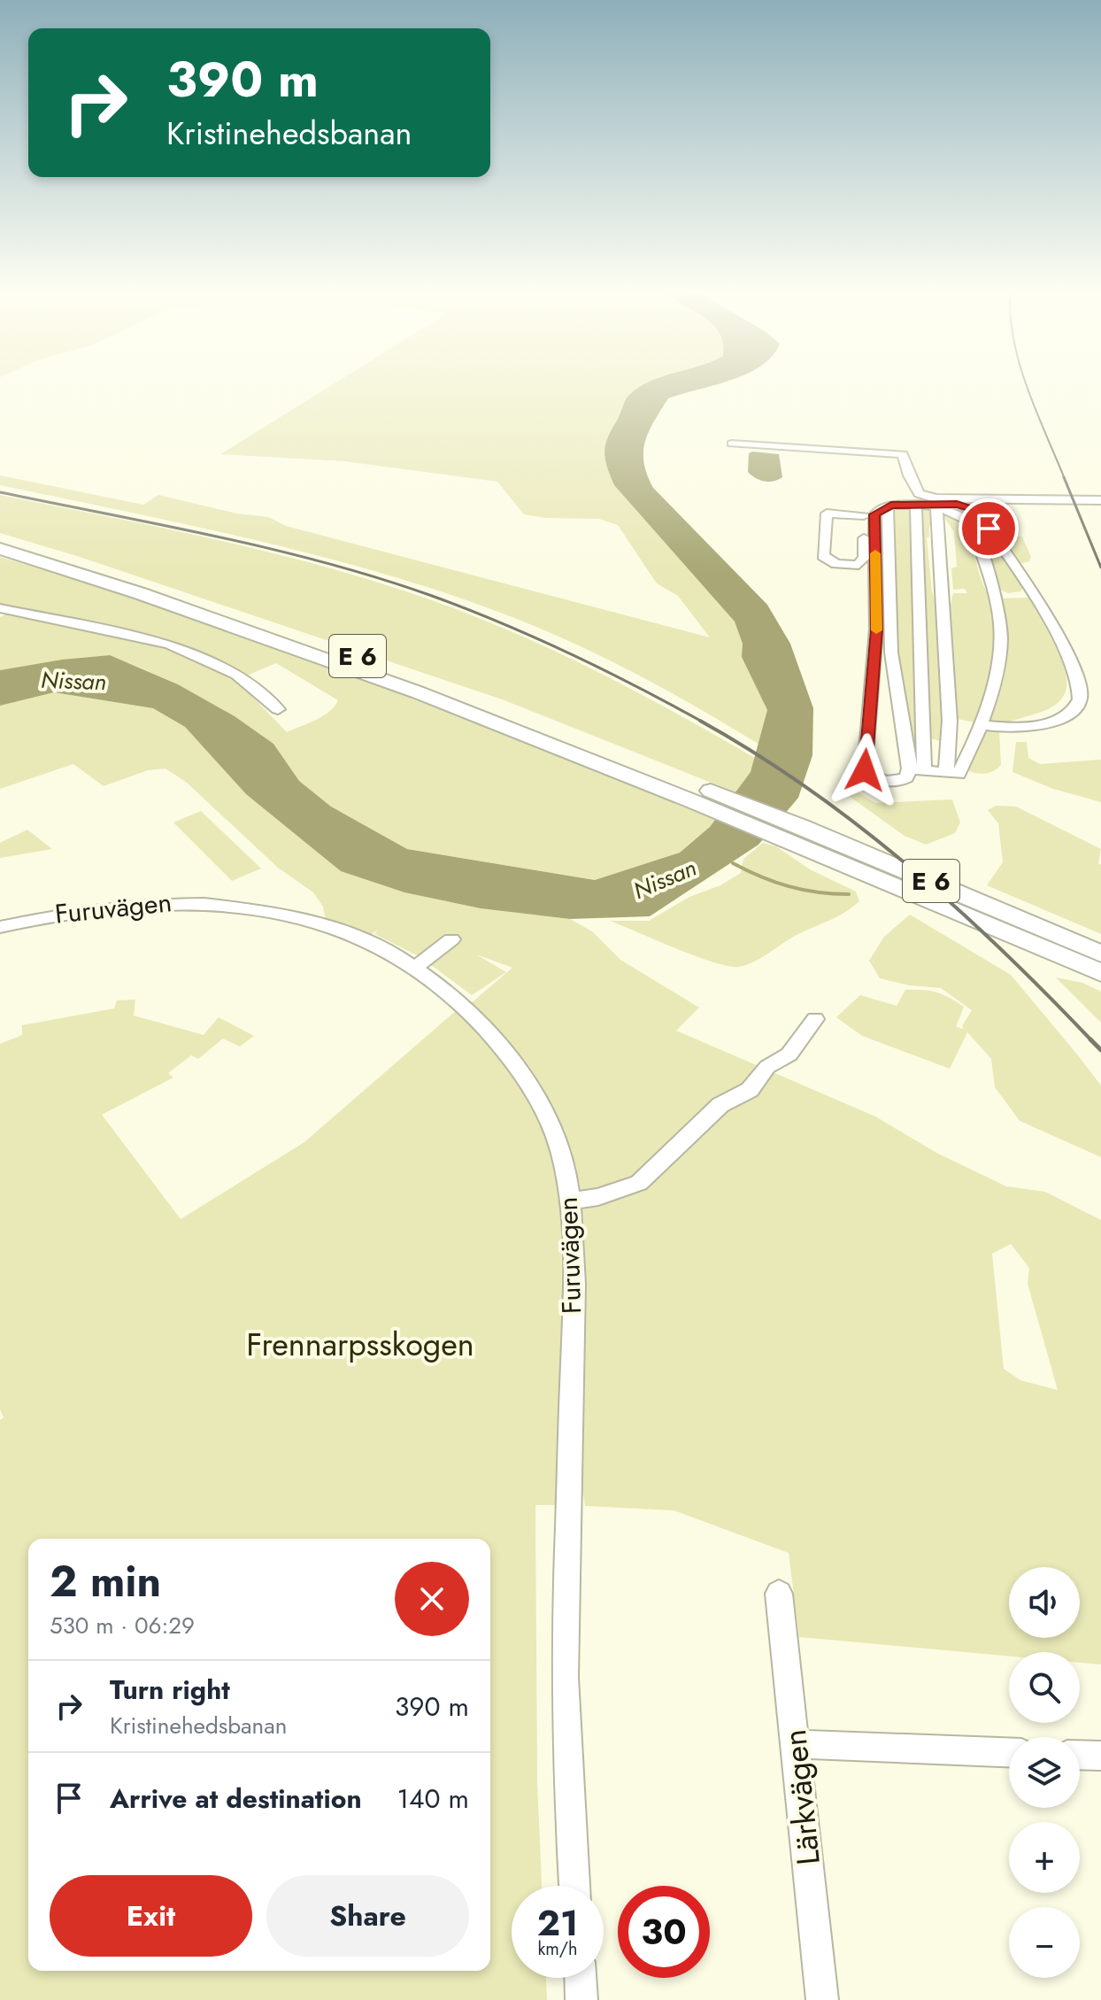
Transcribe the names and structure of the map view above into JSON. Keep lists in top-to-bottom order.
{
  "streets": {
    "highway": ["E 6"],
    "street": ["Furuvägen", "Lärkvägen"]
  },
  "water": ["Nissan"],
  "parks": ["Frennarpsskogen"],
  "page": {
    "turn": ["390 m", "Kristinehedsbanan"],
    "heading": ["2 min", "530 m · 06:29"],
    "map_buttons": ["+", "−"],
    "list": [
      {
        "name": "Turn right",
        "note": "Kristinehedsbanan",
        "value": "390 m"
      },
      {
        "name": "Arrive at destination",
        "value": "140 m"
      }
    ],
    "buttons": ["Exit", "Share"],
    "speed": "21 km/h",
    "limit": "30"
  }
}
